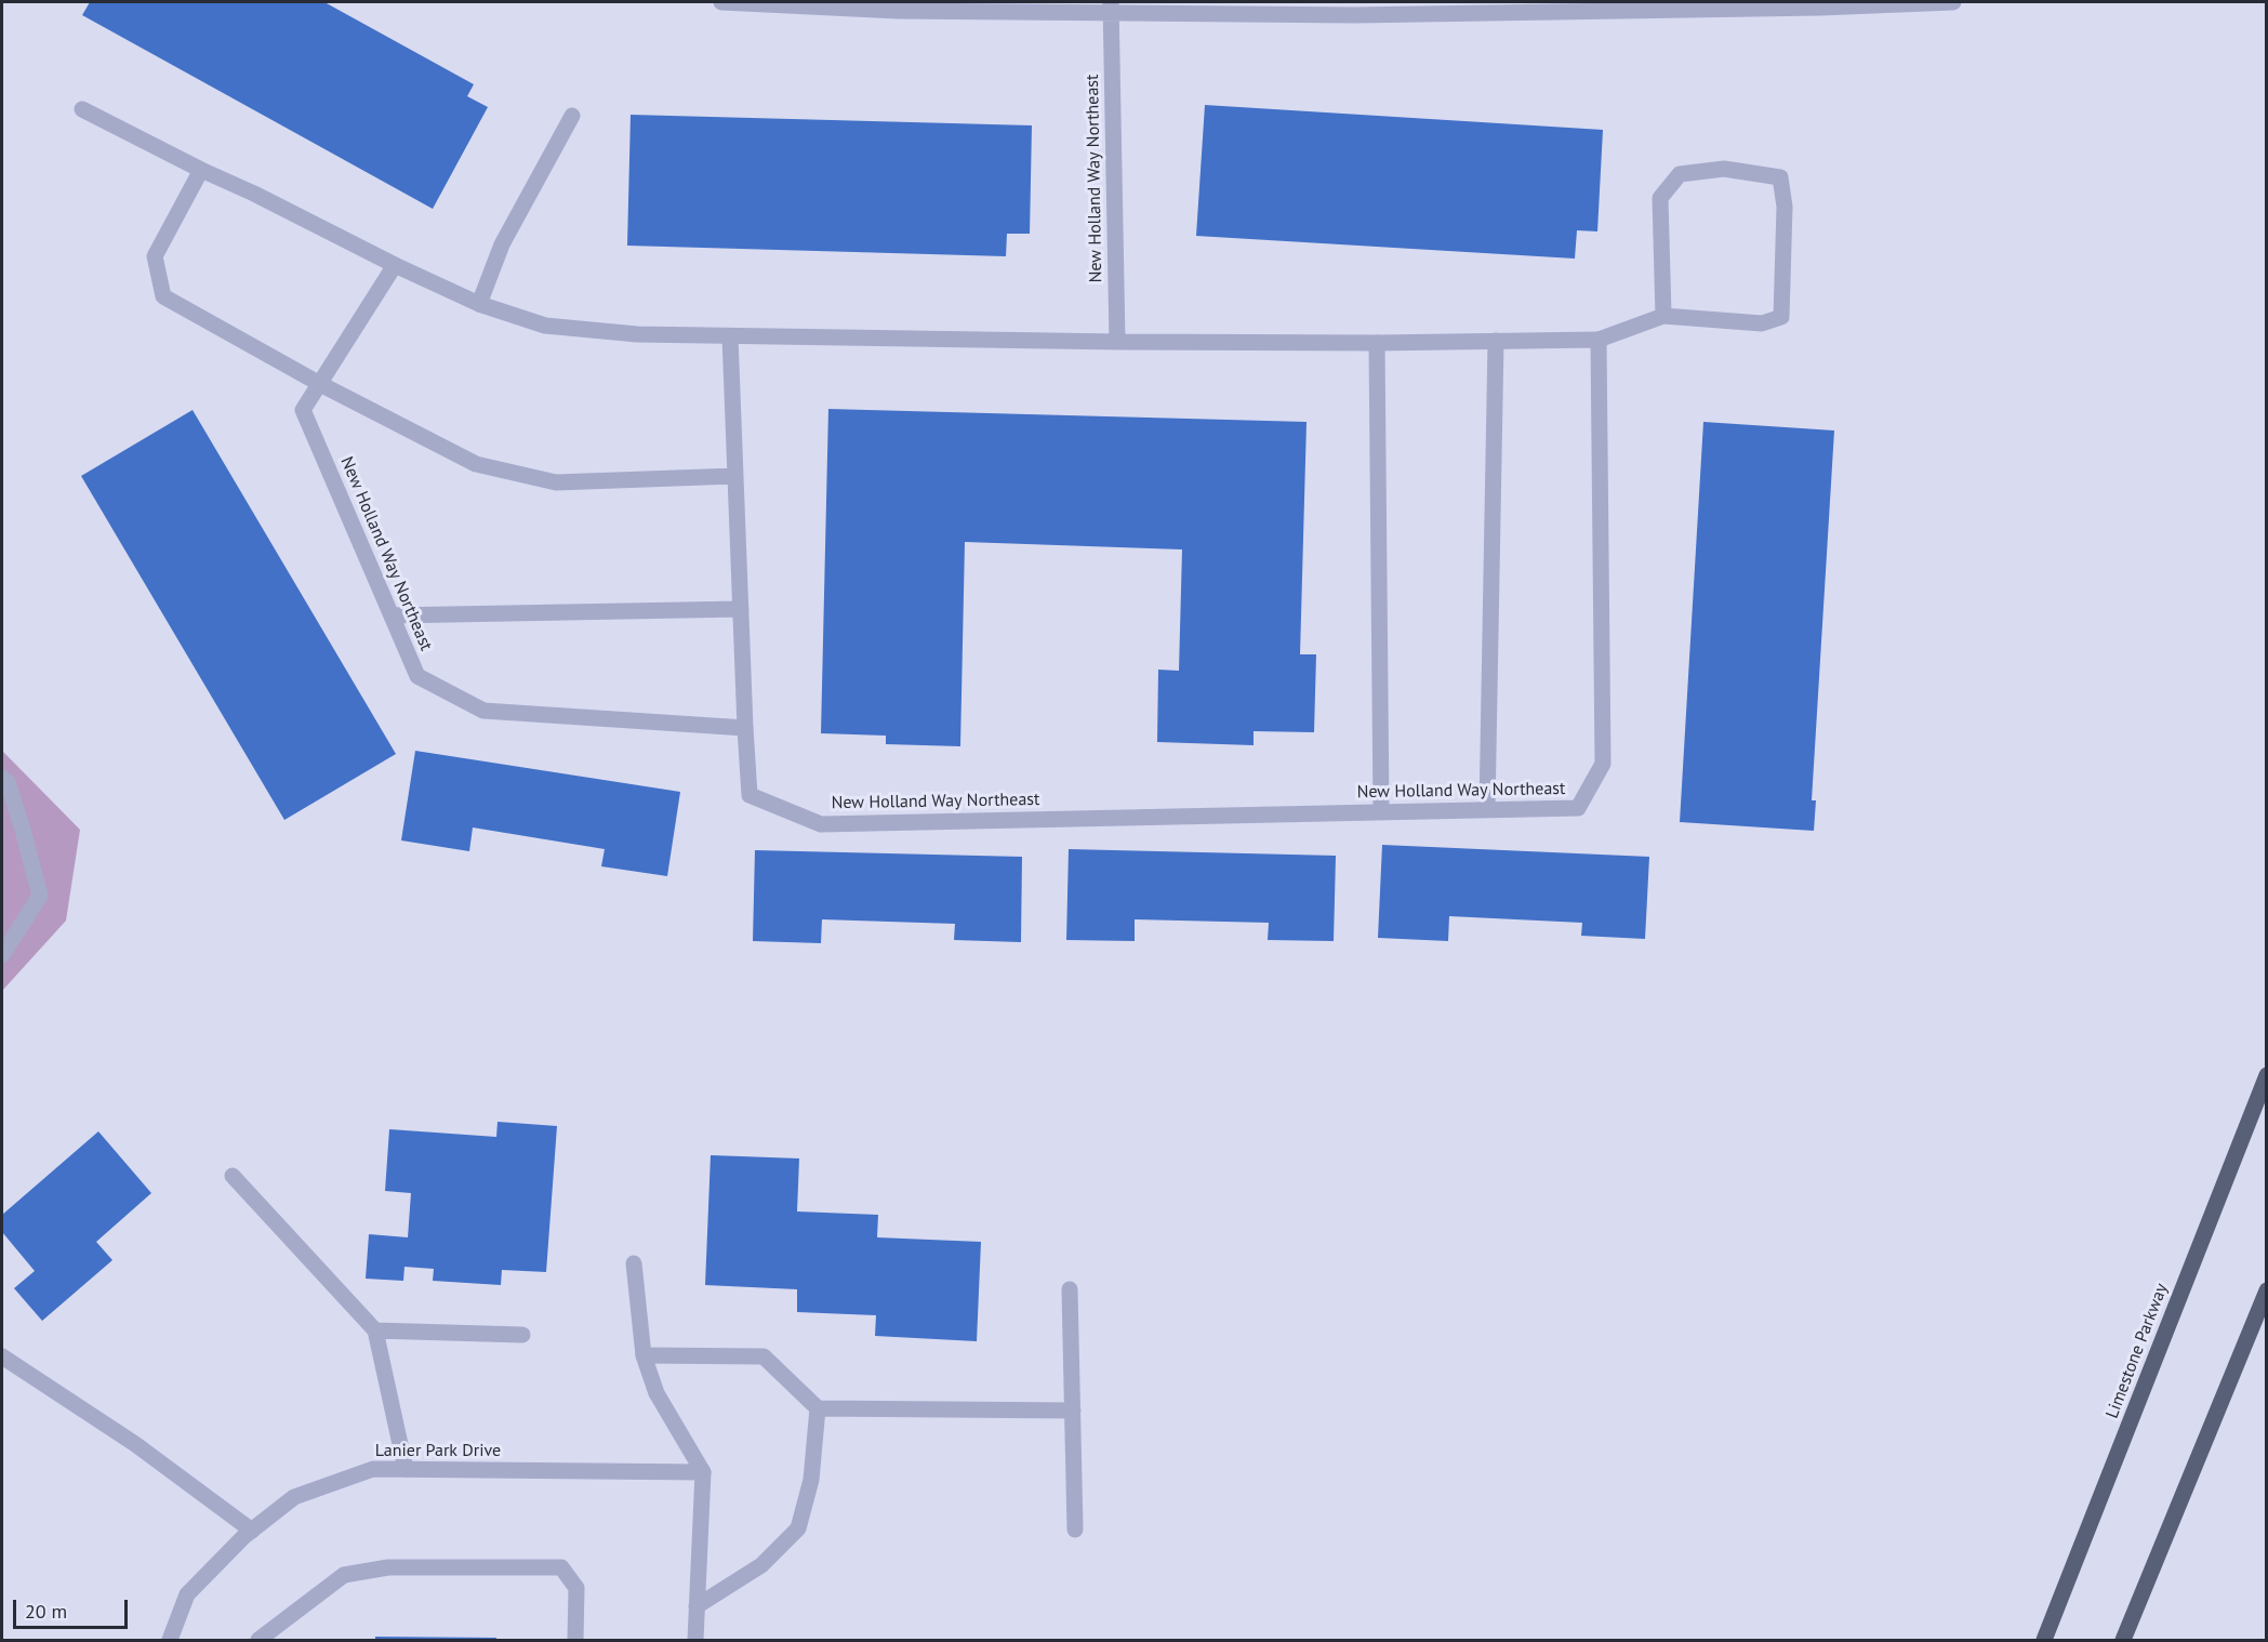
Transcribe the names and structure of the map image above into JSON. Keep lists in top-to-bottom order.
{
  "streets": {
    "main road": ["Limestone Parkway"],
    "street": ["New Holland Way Northeast", "Lanier Park Drive"]
  },
  "scale_bar": "20 m"
}
